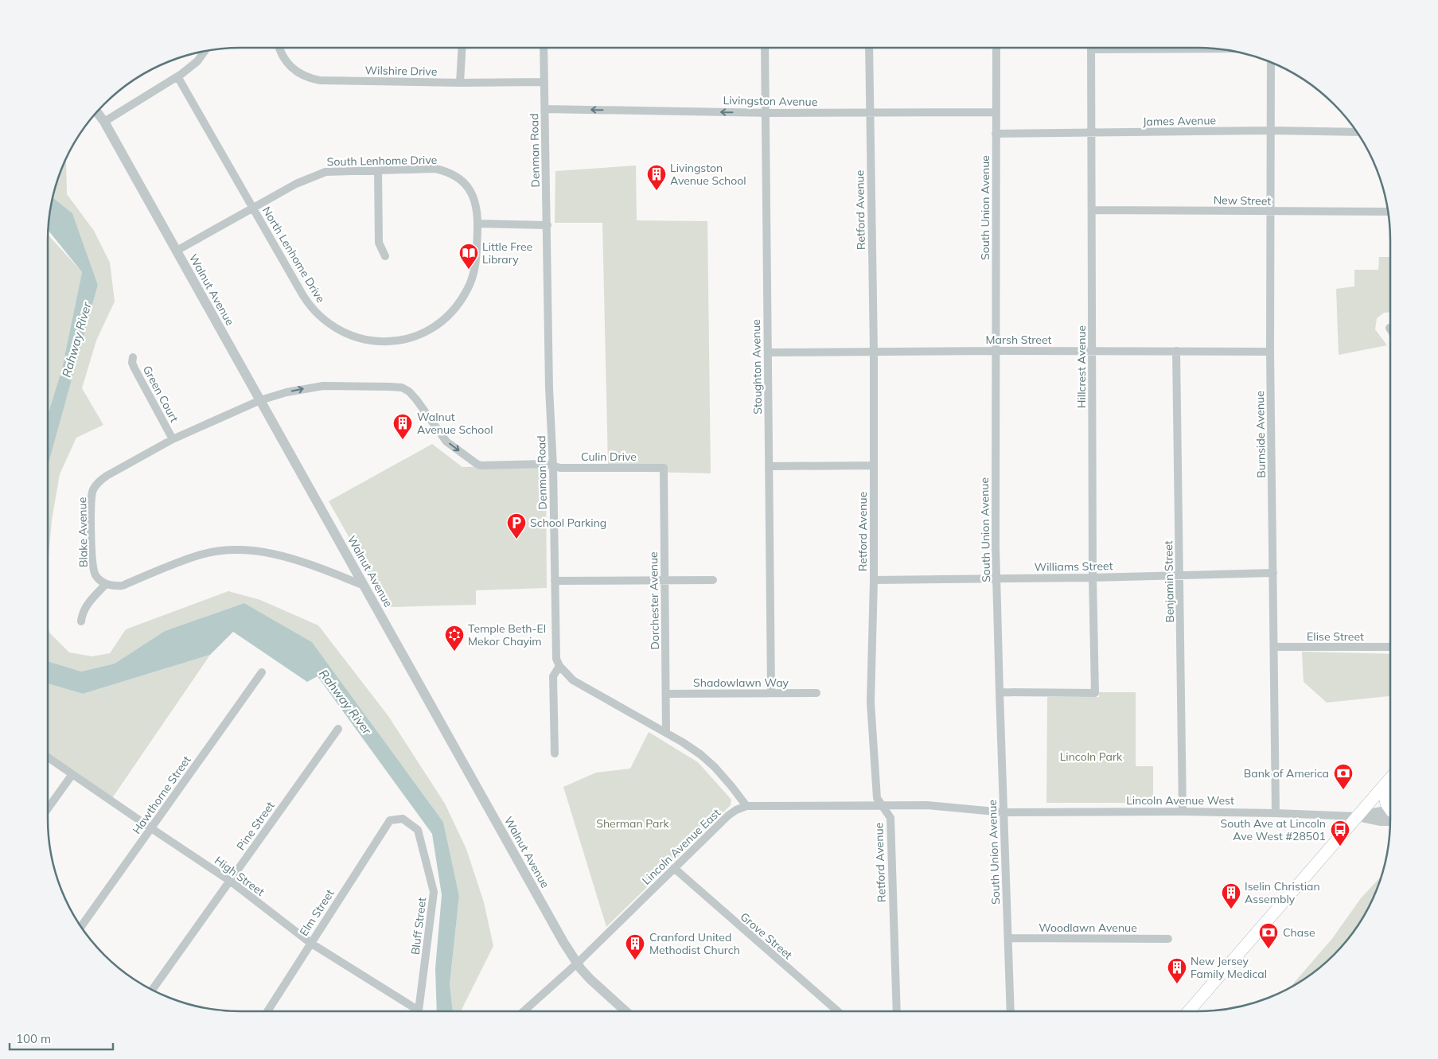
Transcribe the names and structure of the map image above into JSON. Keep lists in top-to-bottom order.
{
  "streets": {
    "street": [
      "Wilshire Drive",
      "Livingston Avenue",
      "James Avenue",
      "Denman Road",
      "South Lenhome Drive",
      "New Street",
      "South Union Avenue",
      "Retford Avenue",
      "North Lenhome Drive",
      "Walnut Avenue",
      "Marsh Street",
      "Stoughton Avenue",
      "Hillcrest Avenue",
      "Green Court",
      "Burnside Avenue",
      "Culin Drive",
      "Blake Avenue",
      "Williams Street",
      "Benjamin Street",
      "Dorchester Avenue",
      "Elise Street",
      "Shadowlawn Way",
      "Hawthorne Street",
      "Lincoln Avenue West",
      "Pine Street",
      "Lincoln Avenue East",
      "High Street",
      "Elm Street",
      "Bluff Street",
      "Woodlawn Avenue",
      "Grove Street"
    ]
  },
  "crossings": [
    ["Wilshire Drive", "Denman Road"],
    ["Livingston Avenue", "Denman Road"],
    ["Livingston Avenue", "South Union Avenue"],
    ["Livingston Avenue", "Retford Avenue"],
    ["Livingston Avenue", "Stoughton Avenue"],
    ["James Avenue", "South Union Avenue"],
    ["James Avenue", "Hillcrest Avenue"],
    ["James Avenue", "Burnside Avenue"],
    ["Denman Road", "Culin Drive"],
    ["Denman Road", "Dorchester Avenue"],
    ["Denman Road", "Lincoln Avenue East"],
    ["South Lenhome Drive", "North Lenhome Drive"],
    ["South Lenhome Drive", "Walnut Avenue"],
    ["New Street", "Hillcrest Avenue"],
    ["New Street", "Burnside Avenue"],
    ["South Union Avenue", "Marsh Street"],
    ["South Union Avenue", "Hillcrest Avenue"],
    ["South Union Avenue", "Williams Street"],
    ["South Union Avenue", "Lincoln Avenue West"],
    ["South Union Avenue", "Lincoln Avenue East"],
    ["South Union Avenue", "Woodlawn Avenue"],
    ["Retford Avenue", "Marsh Street"],
    ["Retford Avenue", "Williams Street"],
    ["Retford Avenue", "Lincoln Avenue East"],
    ["Walnut Avenue", "Culin Drive"],
    ["Walnut Avenue", "Blake Avenue"],
    ["Walnut Avenue", "Lincoln Avenue East"],
    ["Marsh Street", "Stoughton Avenue"],
    ["Marsh Street", "Hillcrest Avenue"],
    ["Marsh Street", "Burnside Avenue"],
    ["Marsh Street", "Benjamin Street"],
    ["Stoughton Avenue", "Shadowlawn Way"],
    ["Hillcrest Avenue", "Williams Street"],
    ["Green Court", "Blake Avenue"],
    ["Burnside Avenue", "Williams Street"],
    ["Burnside Avenue", "Elise Street"],
    ["Burnside Avenue", "Lincoln Avenue West"],
    ["Culin Drive", "Blake Avenue"],
    ["Culin Drive", "Dorchester Avenue"],
    ["Williams Street", "Benjamin Street"],
    ["Benjamin Street", "Lincoln Avenue West"],
    ["Dorchester Avenue", "Shadowlawn Way"],
    ["Hawthorne Street", "High Street"],
    ["Lincoln Avenue West", "Lincoln Avenue East"],
    ["Pine Street", "High Street"],
    ["Lincoln Avenue East", "Grove Street"],
    ["High Street", "Elm Street"],
    ["Elm Street", "Bluff Street"]
  ],
  "one_way": ["Livingston Avenue", "Culin Drive"],
  "water": ["Rahway River"],
  "parks": ["Lincoln Park", "Sherman Park"],
  "places": {
    "building": [
      "Livingston Avenue School",
      "Walnut Avenue School",
      "Iselin Christian Assembly",
      "Cranford United Methodist Church",
      "New Jersey Family Medical"
    ],
    "library": ["Little Free Library"],
    "parking": ["School Parking"],
    "synagogue": ["Temple Beth-El Mekor Chayim"],
    "bank": ["Bank of America", "Chase"],
    "bus stop": ["South Ave at Lincoln Ave West #28501"]
  },
  "scale_bar": "100 m"
}
